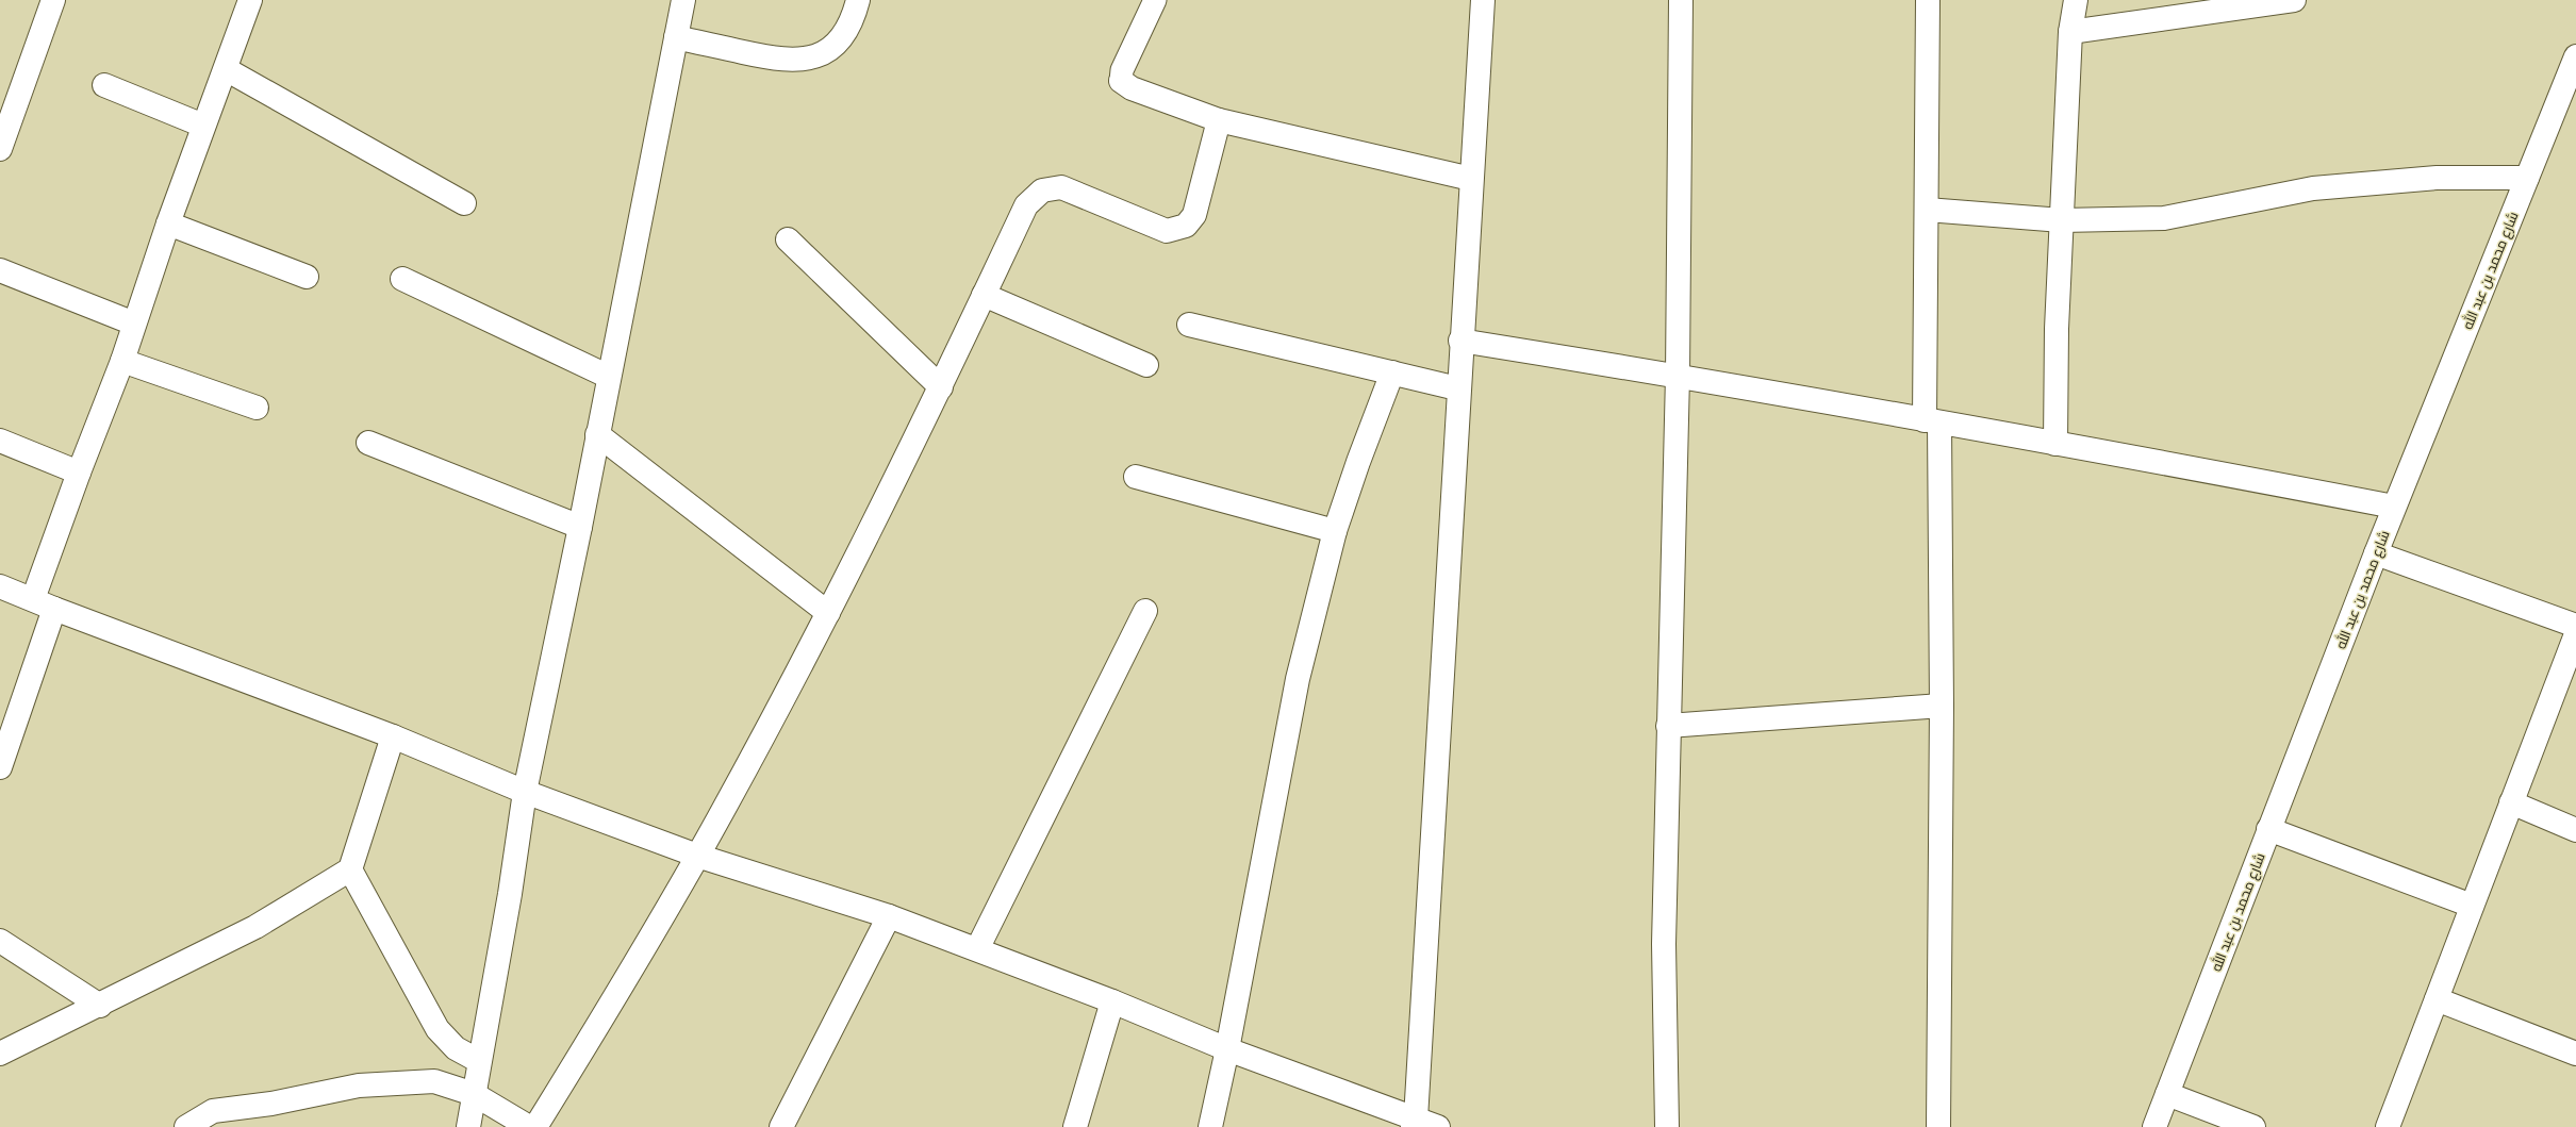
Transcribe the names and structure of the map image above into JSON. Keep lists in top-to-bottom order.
{
  "streets": {
    "street": ["شارع محمد بن عبد الله"]
  }
}
